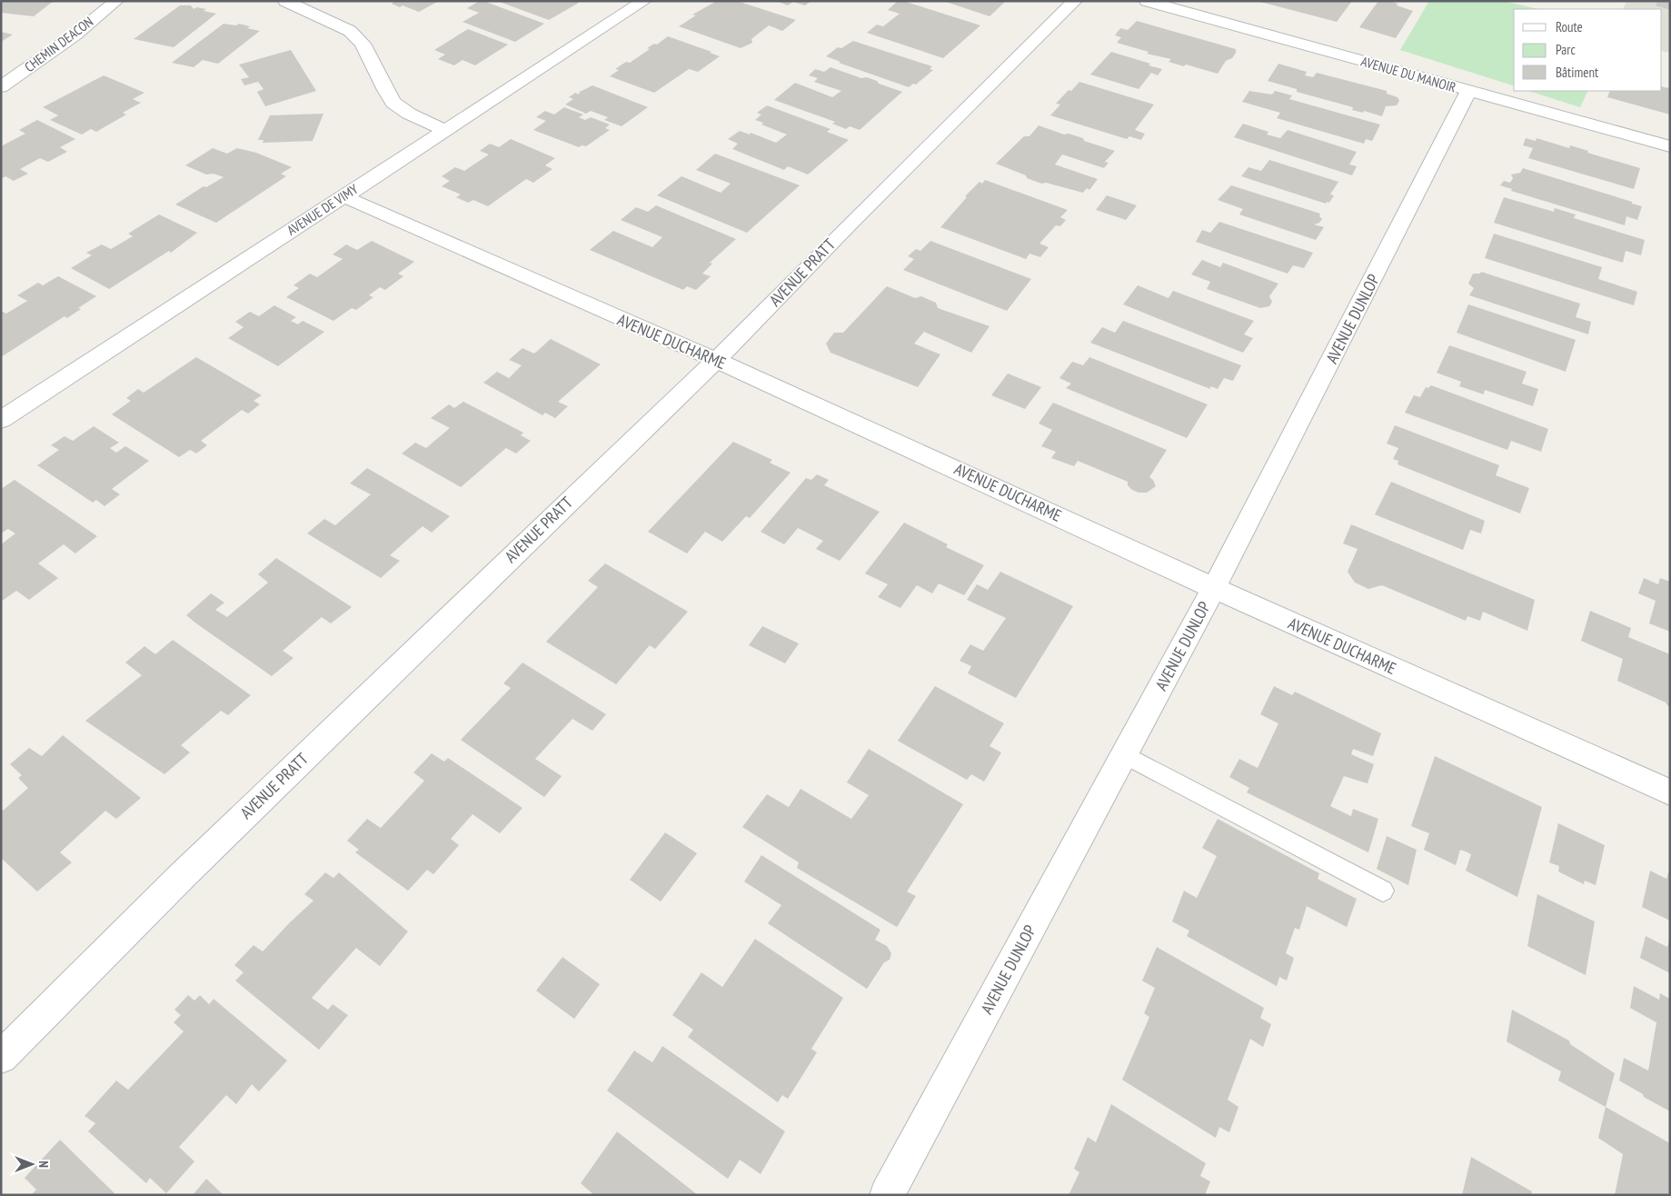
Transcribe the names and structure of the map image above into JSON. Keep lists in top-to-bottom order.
{
  "streets": {
    "street": [
      "CHEMIN DEACON",
      "AVENUE DU MANOIR",
      "AVENUE DE VIMY",
      "AVENUE PRATT",
      "AVENUE DUNLOP",
      "AVENUE DUCHARME"
    ]
  },
  "crossings": [
    ["AVENUE DU MANOIR", "AVENUE DUNLOP"],
    ["AVENUE DE VIMY", "AVENUE DUCHARME"],
    ["AVENUE PRATT", "AVENUE DUCHARME"],
    ["AVENUE DUNLOP", "AVENUE DUCHARME"]
  ],
  "legend": ["Route", "Parc", "Bâtiment"],
  "north": "right"
}
